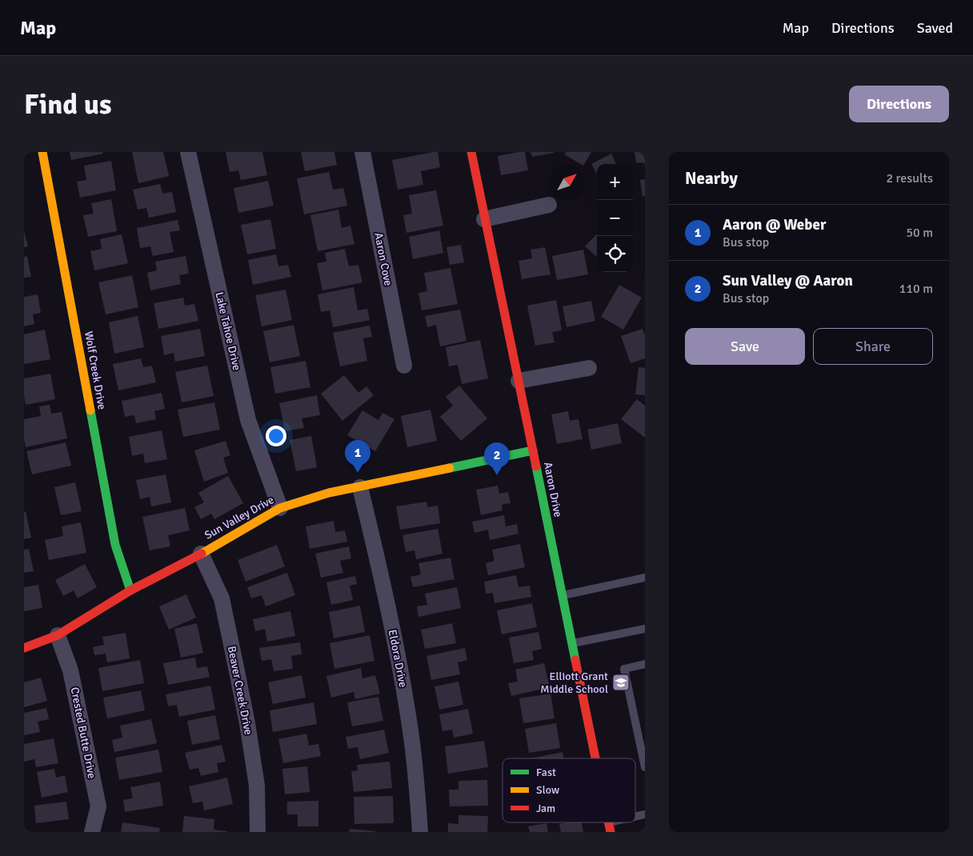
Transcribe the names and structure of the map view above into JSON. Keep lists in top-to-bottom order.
{
  "streets": {
    "street": [
      "Aaron Cove",
      "Lake Tahoe Drive",
      "Wolf Creek Drive",
      "Aaron Drive",
      "Sun Valley Drive",
      "Eldora Drive",
      "Beaver Creek Drive",
      "Crested Butte Drive"
    ]
  },
  "crossings": [
    ["Lake Tahoe Drive", "Sun Valley Drive"],
    ["Wolf Creek Drive", "Sun Valley Drive"],
    ["Aaron Drive", "Sun Valley Drive"],
    ["Sun Valley Drive", "Eldora Drive"],
    ["Sun Valley Drive", "Beaver Creek Drive"],
    ["Sun Valley Drive", "Crested Butte Drive"]
  ],
  "places": {
    "school or university": ["Elliott Grant Middle School"]
  },
  "legend": ["Fast", "Slow", "Jam"],
  "north": "top right",
  "page": {
    "header": "Map",
    "nav": ["Map", "Directions", "Saved"],
    "buttons": [
      "Directions",
      ["Save", "Share"]
    ],
    "title": "Find us",
    "heading": ["Nearby", "2 results"],
    "map_buttons": ["+", "−"],
    "list": [
      {
        "mark": "1",
        "name": "Aaron @ Weber",
        "note": "Bus stop",
        "value": "50 m"
      },
      {
        "mark": "2",
        "name": "Sun Valley @ Aaron",
        "note": "Bus stop",
        "value": "110 m"
      }
    ],
    "pins": ["1", "2"]
  }
}
